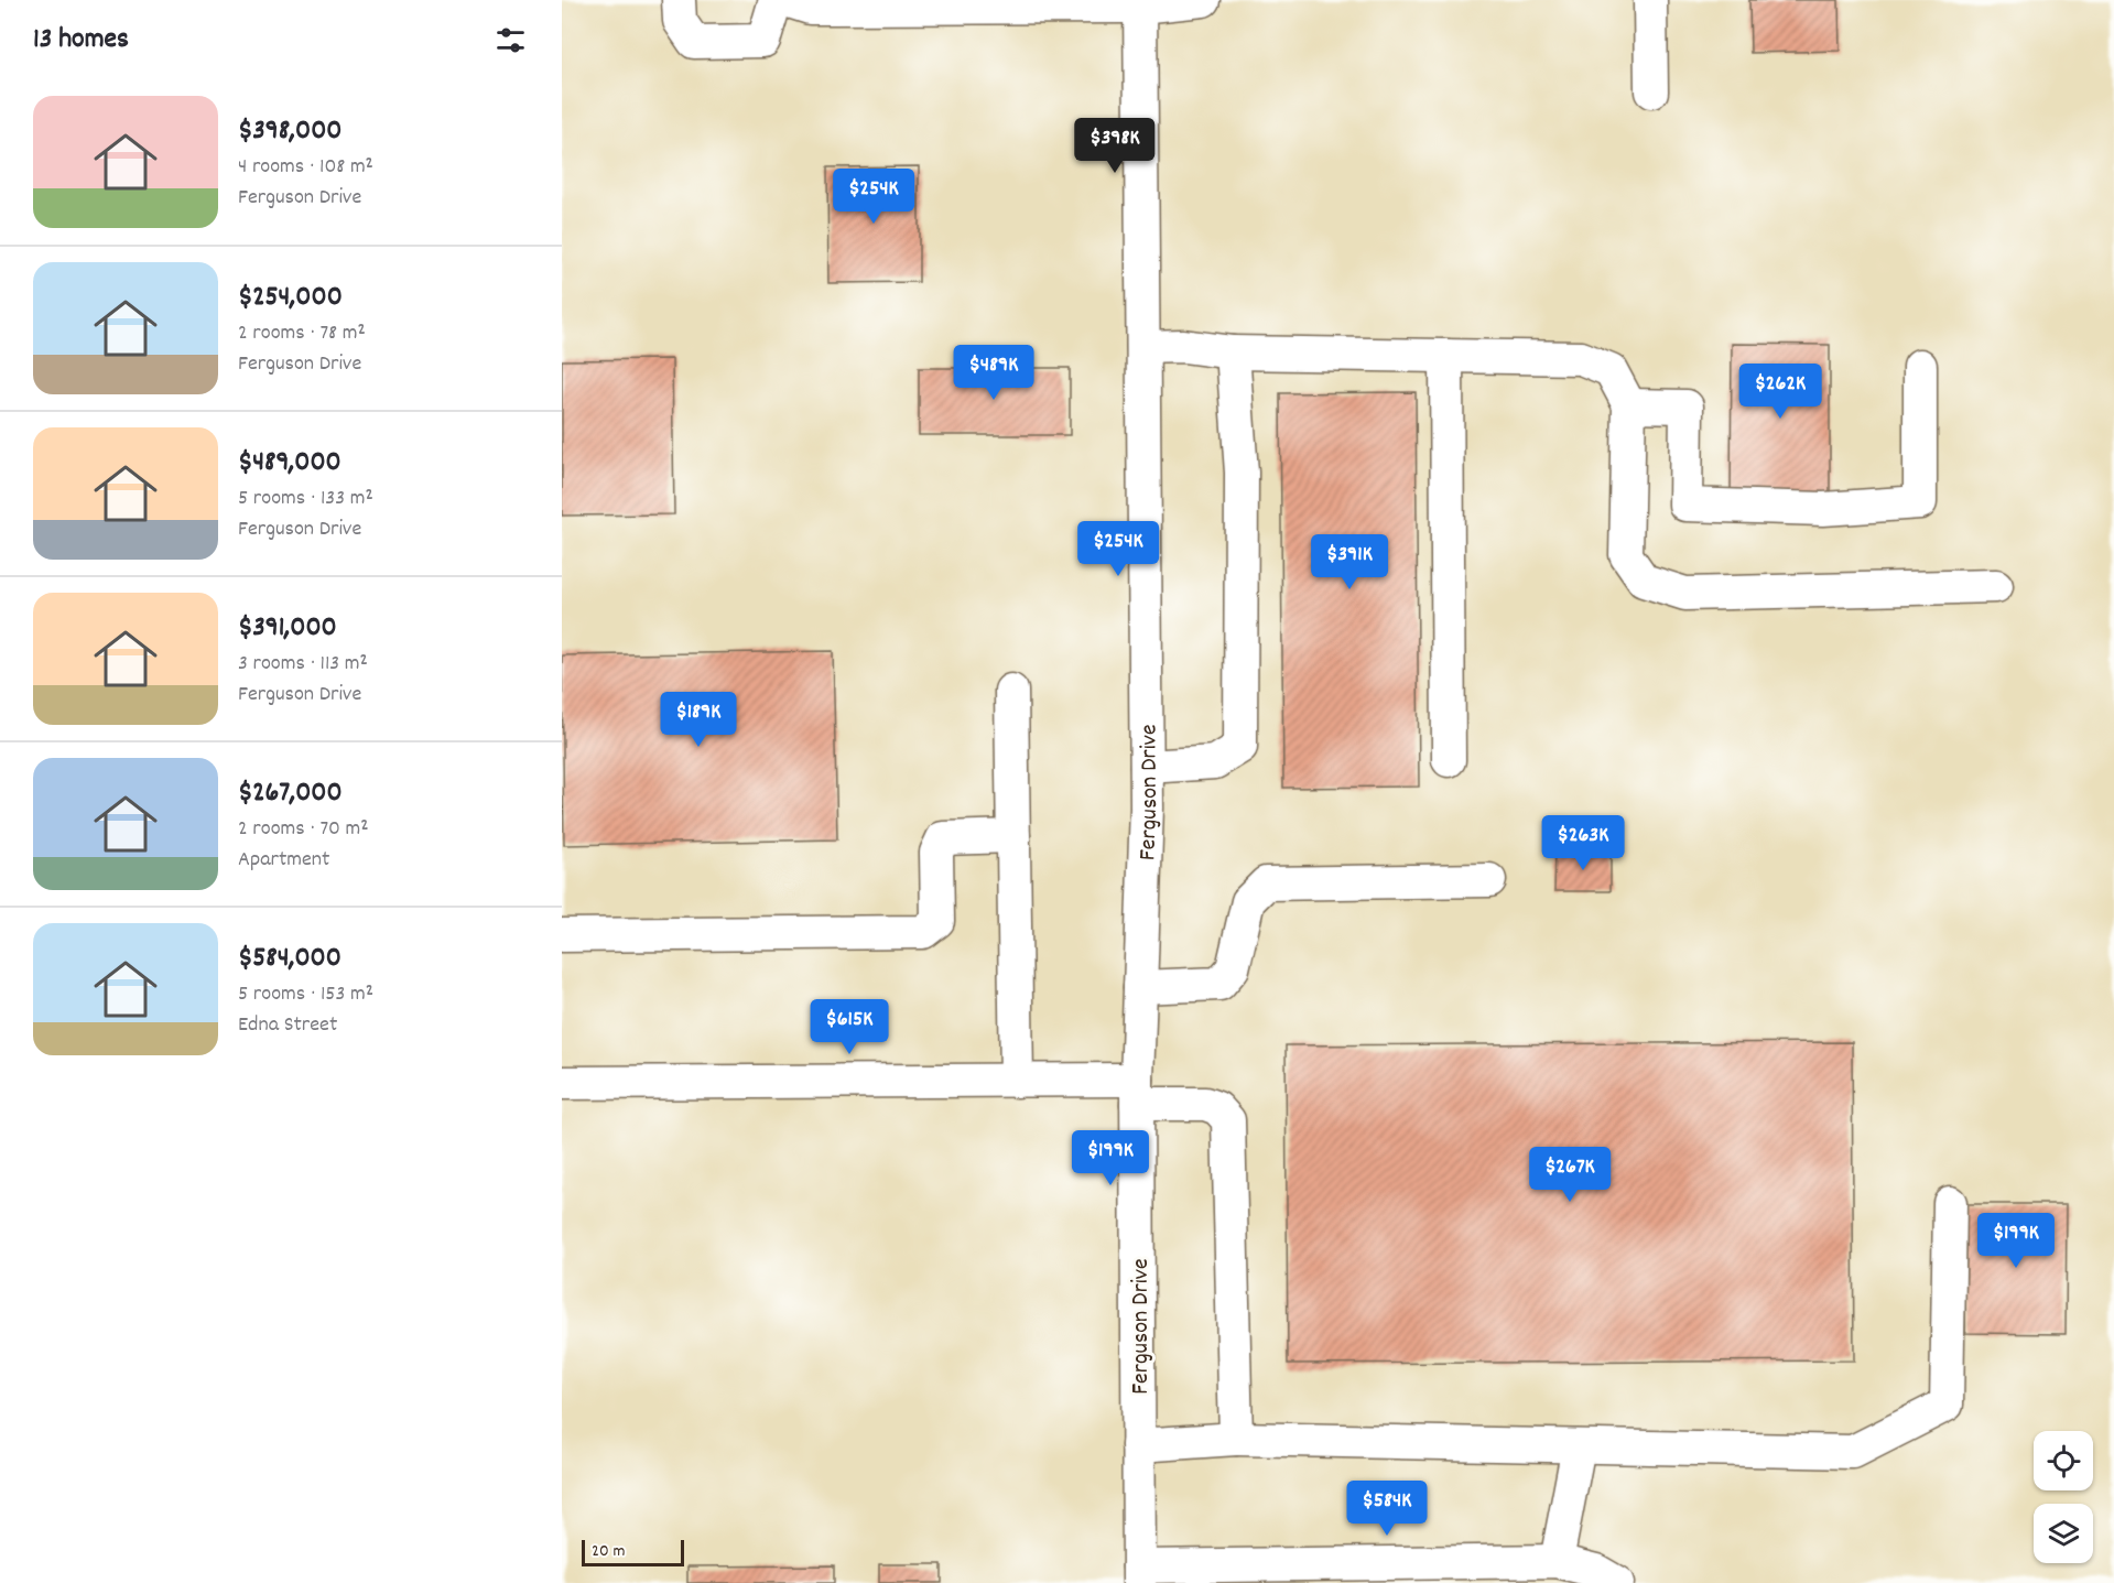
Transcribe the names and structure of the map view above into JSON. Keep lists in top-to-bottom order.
{
  "streets": {
    "street": ["Ferguson Drive"]
  },
  "scale_bar": "20 m",
  "page": {
    "heading": "13 homes",
    "list": [
      {
        "name": "$398,000",
        "note": "4 rooms · 108 m² · Ferguson Drive"
      },
      {
        "name": "$254,000",
        "note": "2 rooms · 78 m² · Ferguson Drive"
      },
      {
        "name": "$489,000",
        "note": "5 rooms · 133 m² · Ferguson Drive"
      },
      {
        "name": "$391,000",
        "note": "3 rooms · 113 m² · Ferguson Drive"
      },
      {
        "name": "$267,000",
        "note": "2 rooms · 70 m² · Apartment"
      },
      {
        "name": "$584,000",
        "note": "5 rooms · 153 m² · Edna Street"
      }
    ],
    "price": [
      "$398K",
      "$254K",
      "$489K",
      "$262K",
      "$254K",
      "$391K",
      "$189K",
      "$263K",
      "$615K",
      "$199K",
      "$267K",
      "$199K",
      "$584K"
    ],
    "scale": "20 m"
  }
}
